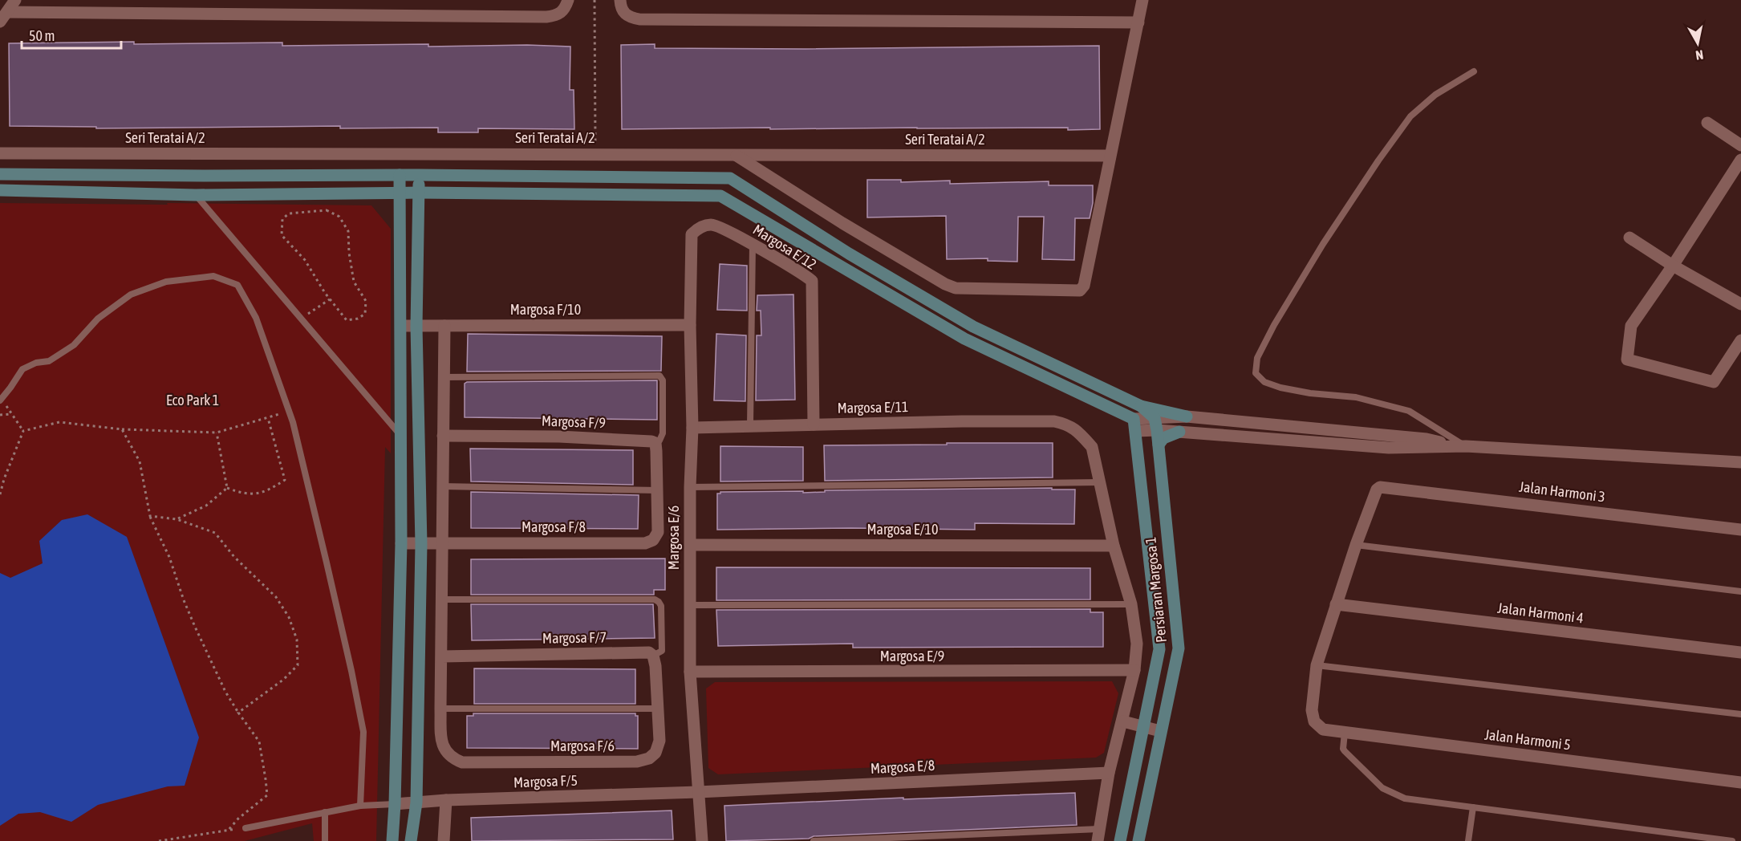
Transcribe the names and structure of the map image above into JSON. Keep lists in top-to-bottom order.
{
  "streets": {
    "street": [
      "Seri Teratai A/2",
      "Margosa E/12",
      "Margosa F/10",
      "Margosa E/11",
      "Margosa F/9",
      "Jalan Harmoni 3",
      "Margosa F/8",
      "Margosa E/10",
      "Margosa E/6",
      "Persiaran Margosa 1",
      "Jalan Harmoni 4",
      "Margosa F/7",
      "Margosa E/9",
      "Jalan Harmoni 5",
      "Margosa F/6",
      "Margosa E/8",
      "Margosa F/5"
    ]
  },
  "crossings": [
    ["Margosa E/12", "Margosa E/11"],
    ["Margosa E/12", "Margosa E/6"],
    ["Margosa F/10", "Margosa E/6"],
    ["Margosa E/11", "Margosa E/6"],
    ["Margosa E/10", "Margosa E/6"],
    ["Margosa E/6", "Margosa E/9"],
    ["Margosa E/6", "Margosa E/8"],
    ["Margosa E/6", "Margosa F/5"],
    ["Margosa E/8", "Margosa F/5"]
  ],
  "parks": ["Eco Park 1"],
  "scale_bar": "50 m",
  "north": "bottom"
}
